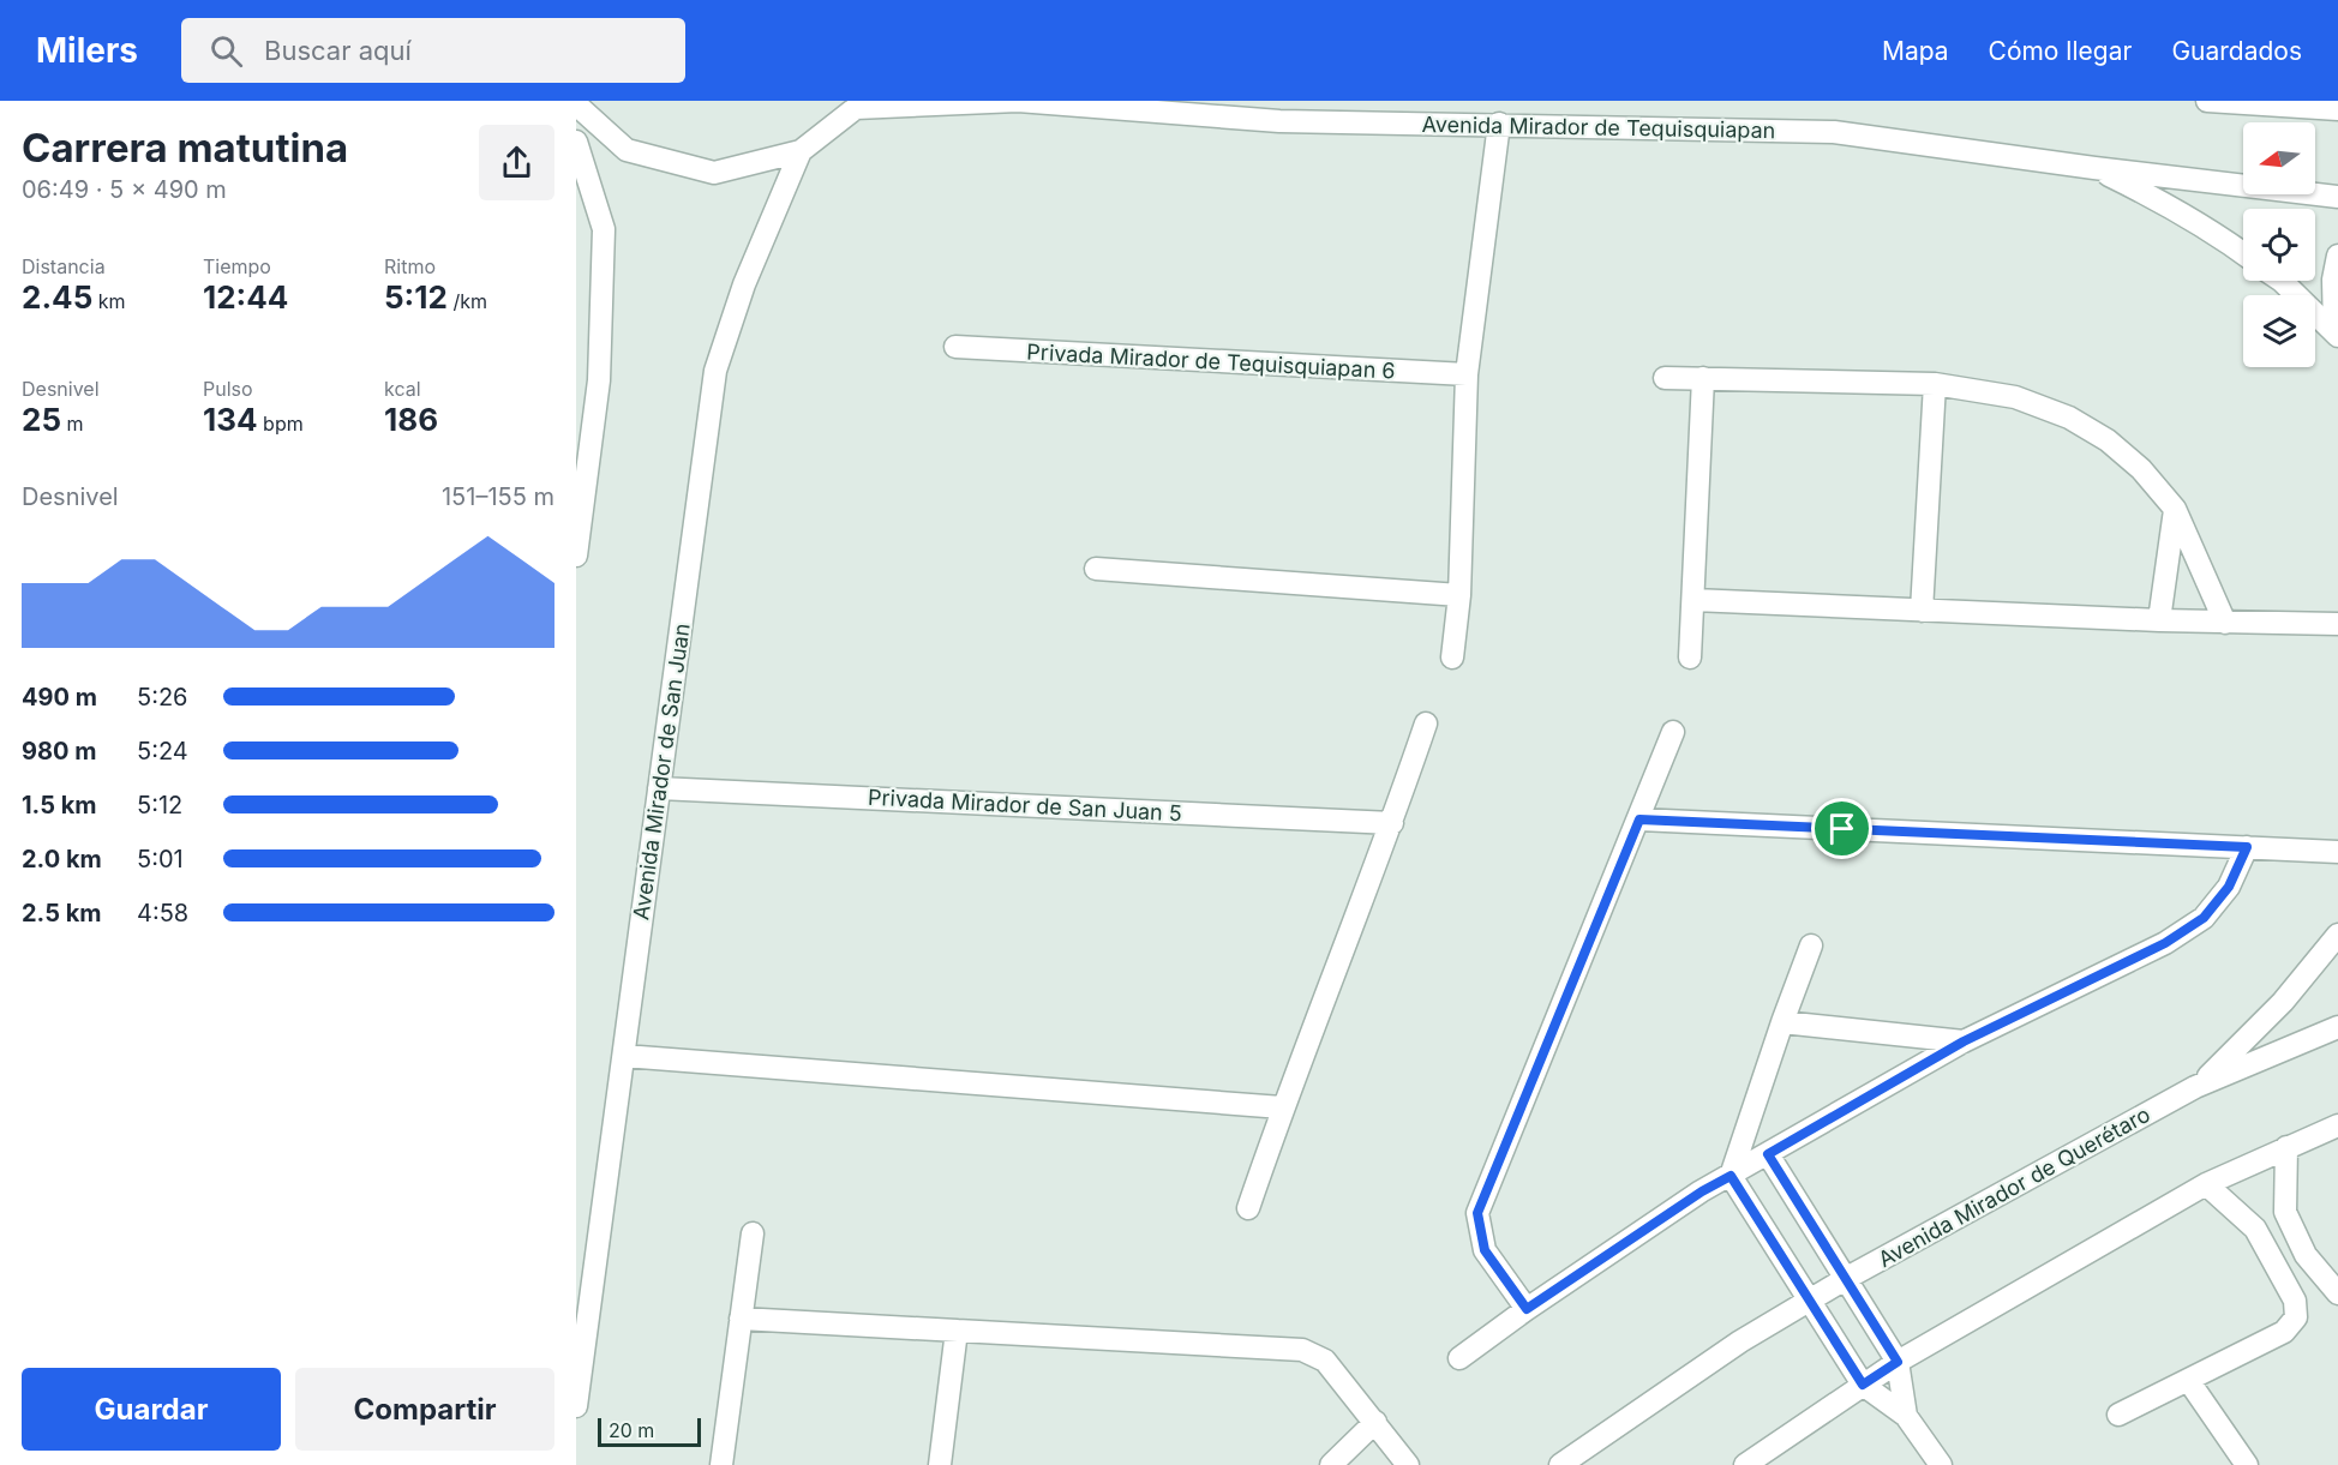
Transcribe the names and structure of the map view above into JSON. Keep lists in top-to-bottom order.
{
  "streets": {
    "street": [
      "Avenida Mirador de Tequisquiapan",
      "Privada Mirador de Tequisquiapan 6",
      "Avenida Mirador de San Juan",
      "Privada Mirador de San Juan 5",
      "Avenida Mirador de Querétaro"
    ]
  },
  "crossings": [
    ["Avenida Mirador de San Juan", "Privada Mirador de San Juan 5"]
  ],
  "scale_bar": "20 m",
  "north": "left",
  "page": {
    "header": "Milers",
    "search": "Buscar aquí",
    "nav": ["Mapa", "Cómo llegar", "Guardados"],
    "heading": ["Carrera matutina", "06:49 · 5 × 490 m"],
    "stats": [
      ["Distancia", "2.45 km"],
      ["Tiempo", "12:44"],
      ["Ritmo", "5:12 /km"],
      ["Desnivel", "25 m"],
      ["Pulso", "134 bpm"],
      ["kcal", "186"]
    ],
    "chart": ["Desnivel", "151–155 m"],
    "list": [
      {
        "name": "490 m",
        "note": "5:26"
      },
      {
        "name": "980 m",
        "note": "5:24"
      },
      {
        "name": "1.5 km",
        "note": "5:12"
      },
      {
        "name": "2.0 km",
        "note": "5:01"
      },
      {
        "name": "2.5 km",
        "note": "4:58"
      }
    ],
    "buttons": ["Guardar", "Compartir"],
    "scale": "20 m"
  }
}
